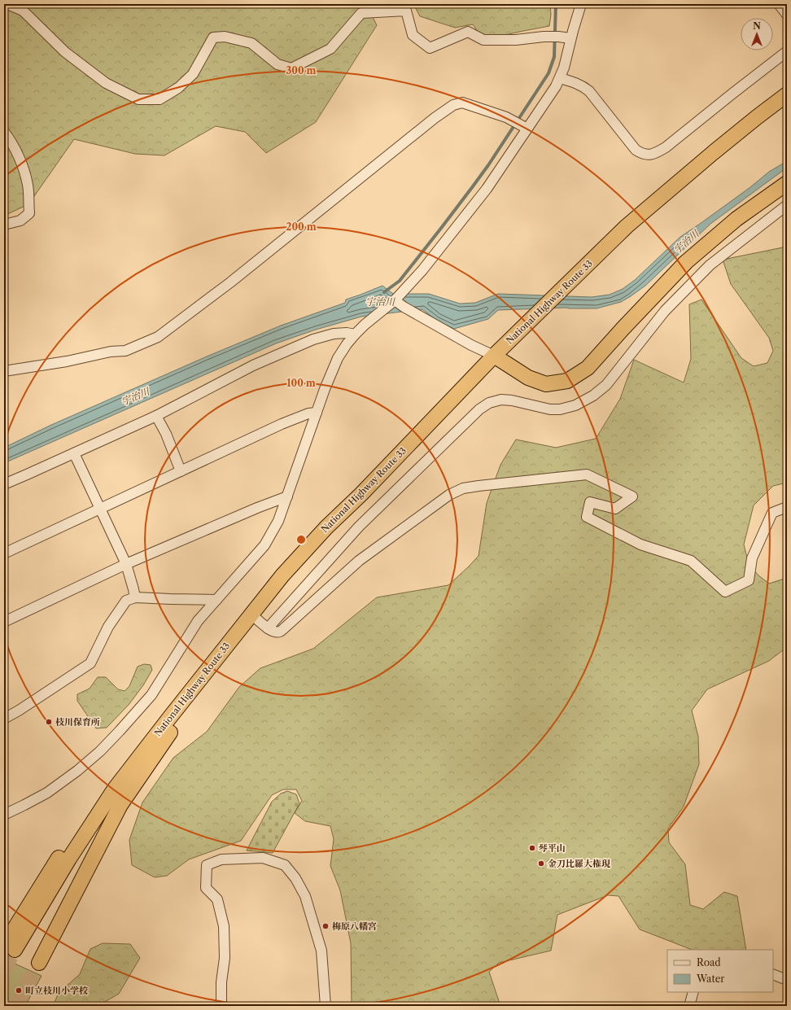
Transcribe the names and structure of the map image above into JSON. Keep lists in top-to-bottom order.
{
  "streets": {
    "highway": ["National Highway Route 33"]
  },
  "water": ["宇治川"],
  "places": [
    "枝川保育所",
    "琴平山",
    "金刀比羅大権現",
    "梅原八幡宮",
    "町立枝川小学校"
  ],
  "legend": ["Road", "Water"],
  "north": "top",
  "rings": ["300 m", "200 m", "100 m"]
}
